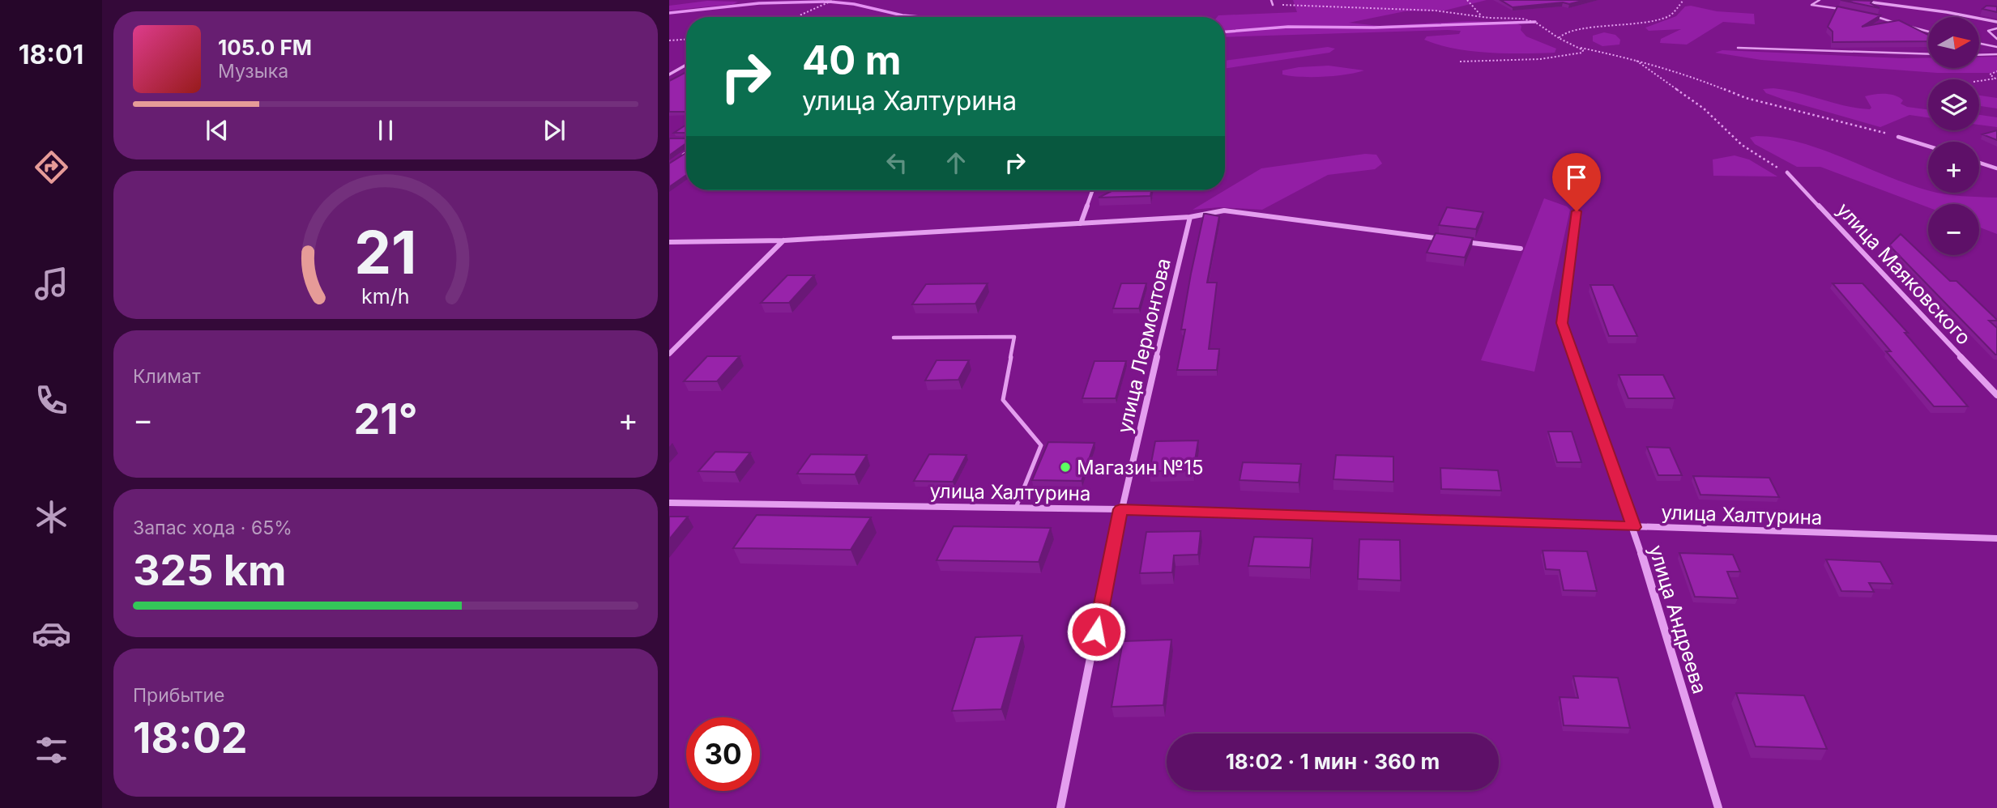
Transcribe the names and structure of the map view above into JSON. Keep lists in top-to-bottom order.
{
  "streets": {
    "street": [
      "улица Маяковского",
      "улица Лермонтова",
      "улица Халтурина",
      "улица Андреева"
    ]
  },
  "crossings": [
    ["улица Лермонтова", "улица Халтурина"],
    ["улица Халтурина", "улица Андреева"]
  ],
  "places": ["Магазин №15"],
  "north": "right",
  "page": {
    "tabs": "18:01",
    "map_buttons": ["+", "−"],
    "turn": ["40 m", "улица Халтурина"],
    "song": ["105.0 FM", "Музыка"],
    "tile": [
      "Климат",
      ["Запас хода · 65%", "325 km"],
      ["Прибытие", "18:02"]
    ],
    "heat": ["−", "21°", "+"],
    "limit": "30",
    "trip": "18:02 · 1 мин · 360 m",
    "gauge": ["21", "km/h"]
  }
}
